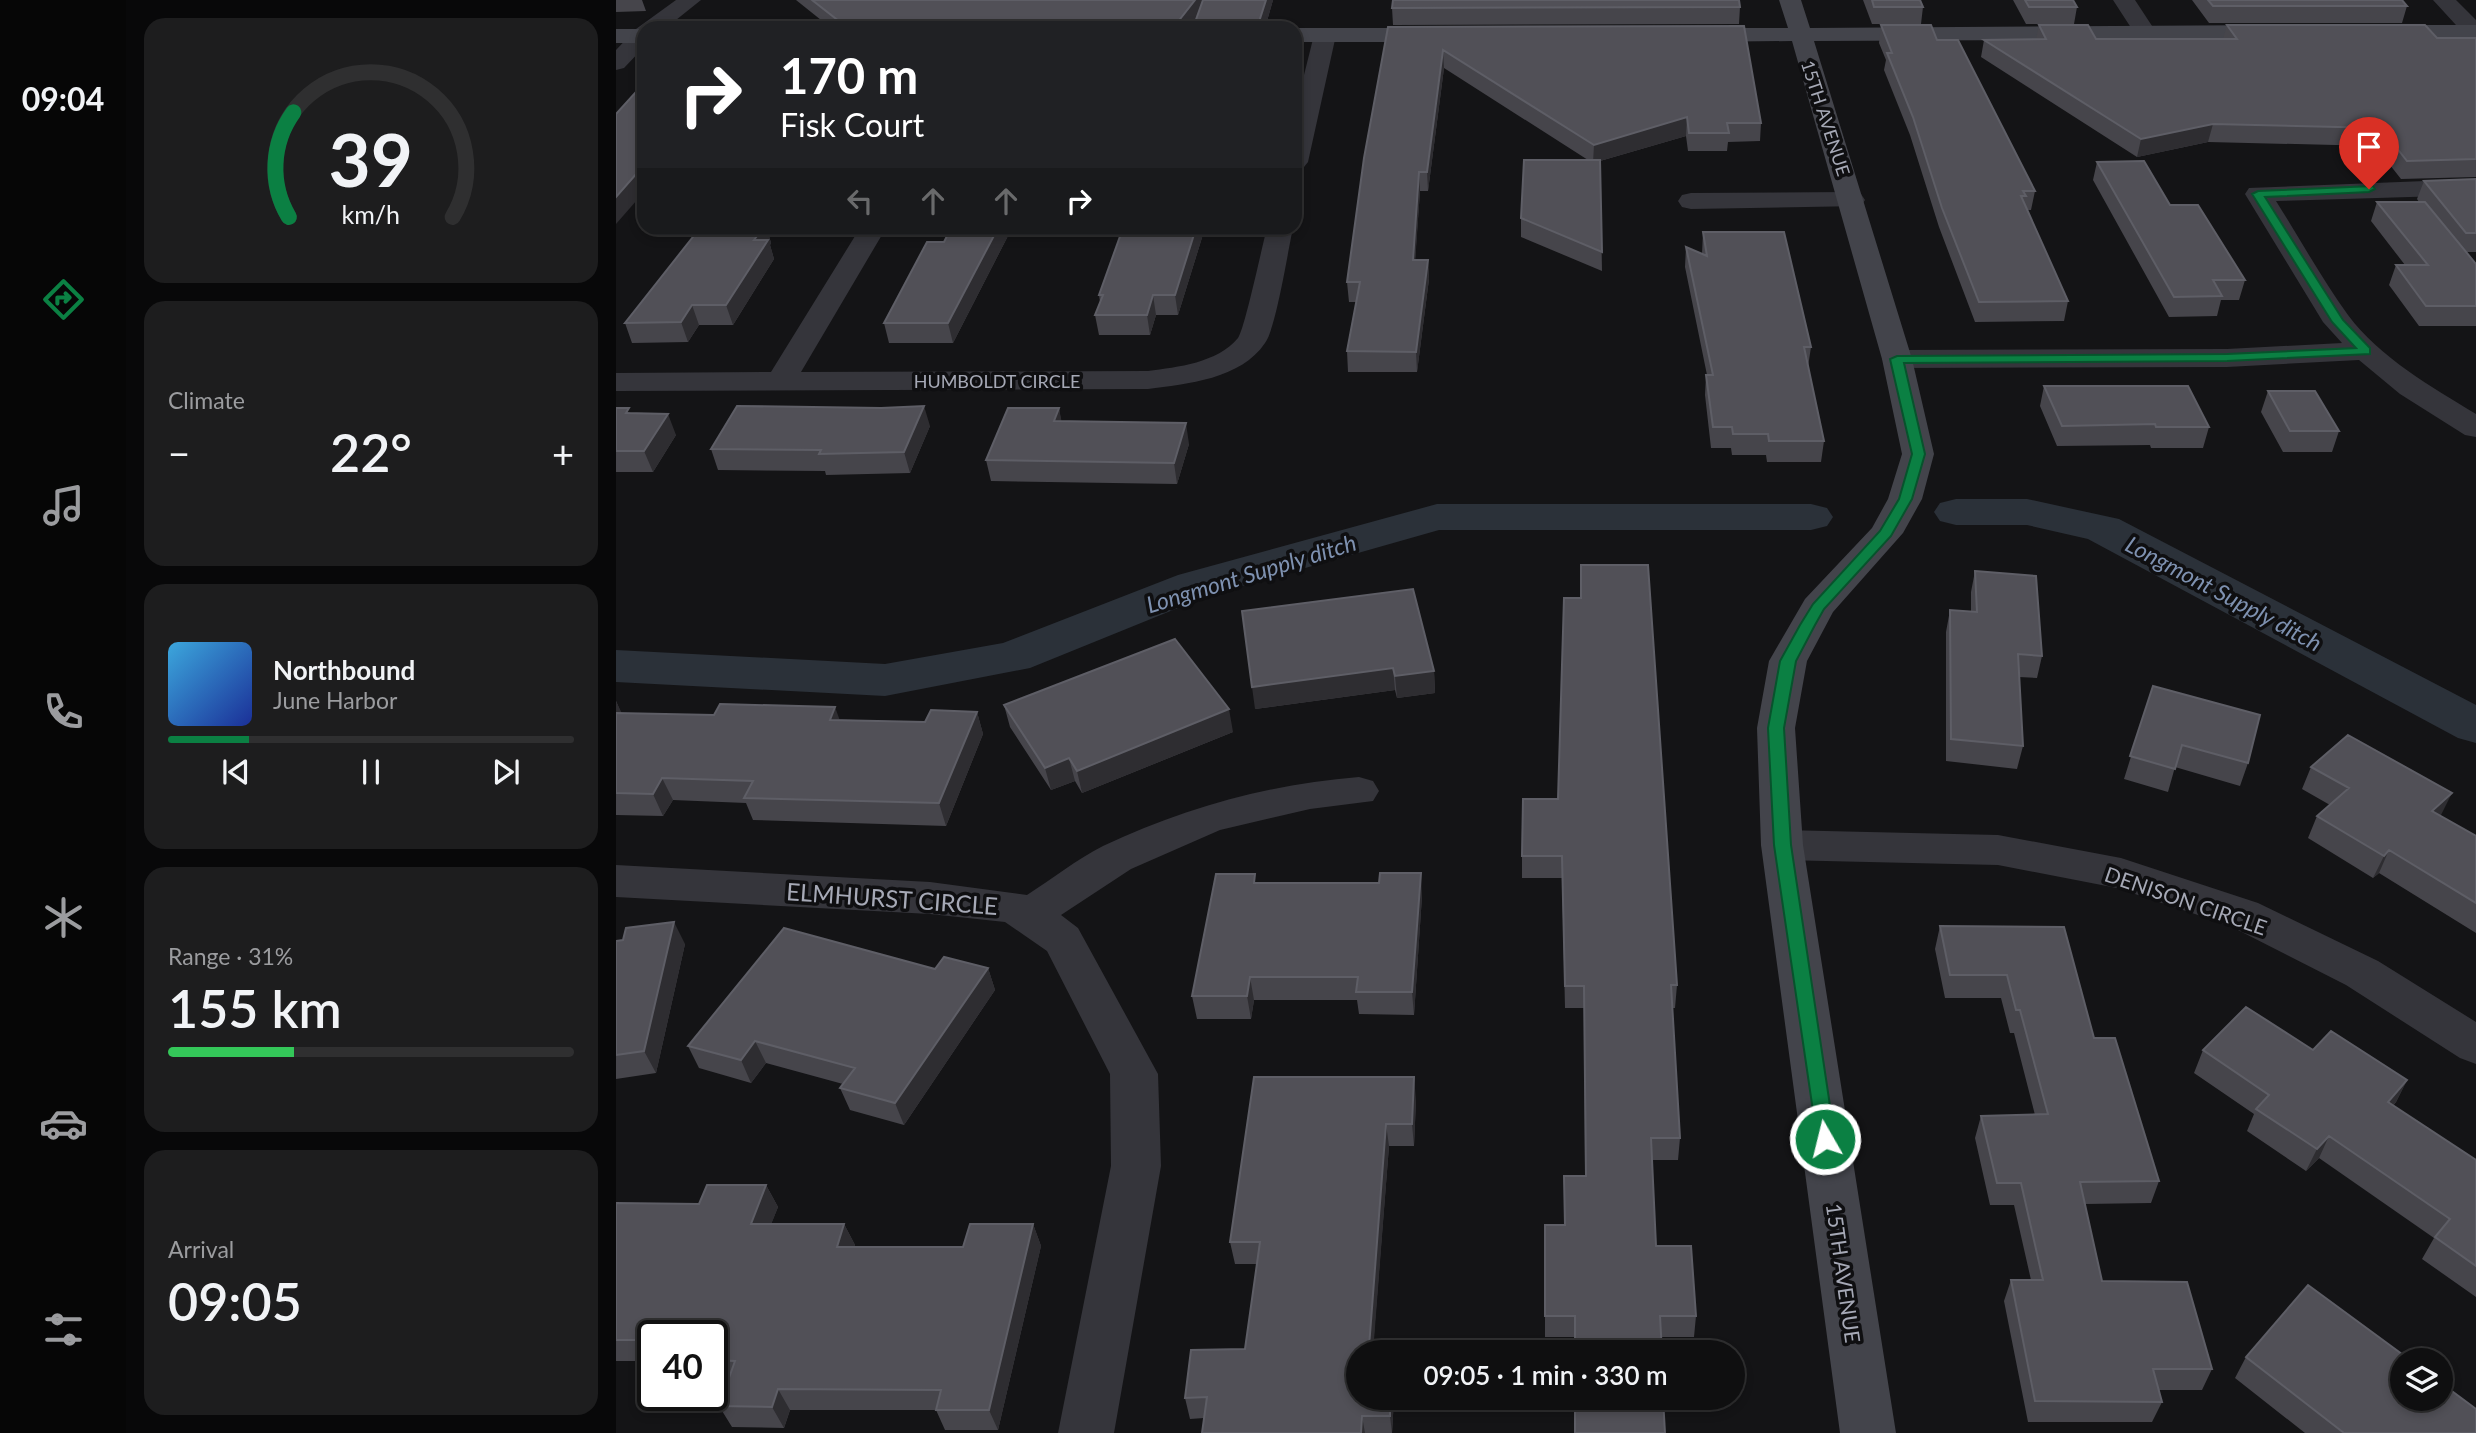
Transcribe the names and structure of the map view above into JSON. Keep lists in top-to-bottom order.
{
  "streets": {
    "street": [
      "15TH AVENUE",
      "HUMBOLDT CIRCLE",
      "ELMHURST CIRCLE",
      "DENISON CIRCLE"
    ]
  },
  "crossings": [
    ["15TH AVENUE", "DENISON CIRCLE"]
  ],
  "water": ["Longmont Supply ditch"],
  "page": {
    "tabs": "09:04",
    "turn": ["170 m", "Fisk Court"],
    "tile": [
      "Climate",
      ["Range · 31%", "155 km"],
      ["Arrival", "09:05"]
    ],
    "heat": ["−", "22°", "+"],
    "song": ["Northbound", "June Harbor"],
    "limit": "40",
    "trip": "09:05 · 1 min · 330 m",
    "gauge": ["39", "km/h"]
  }
}
